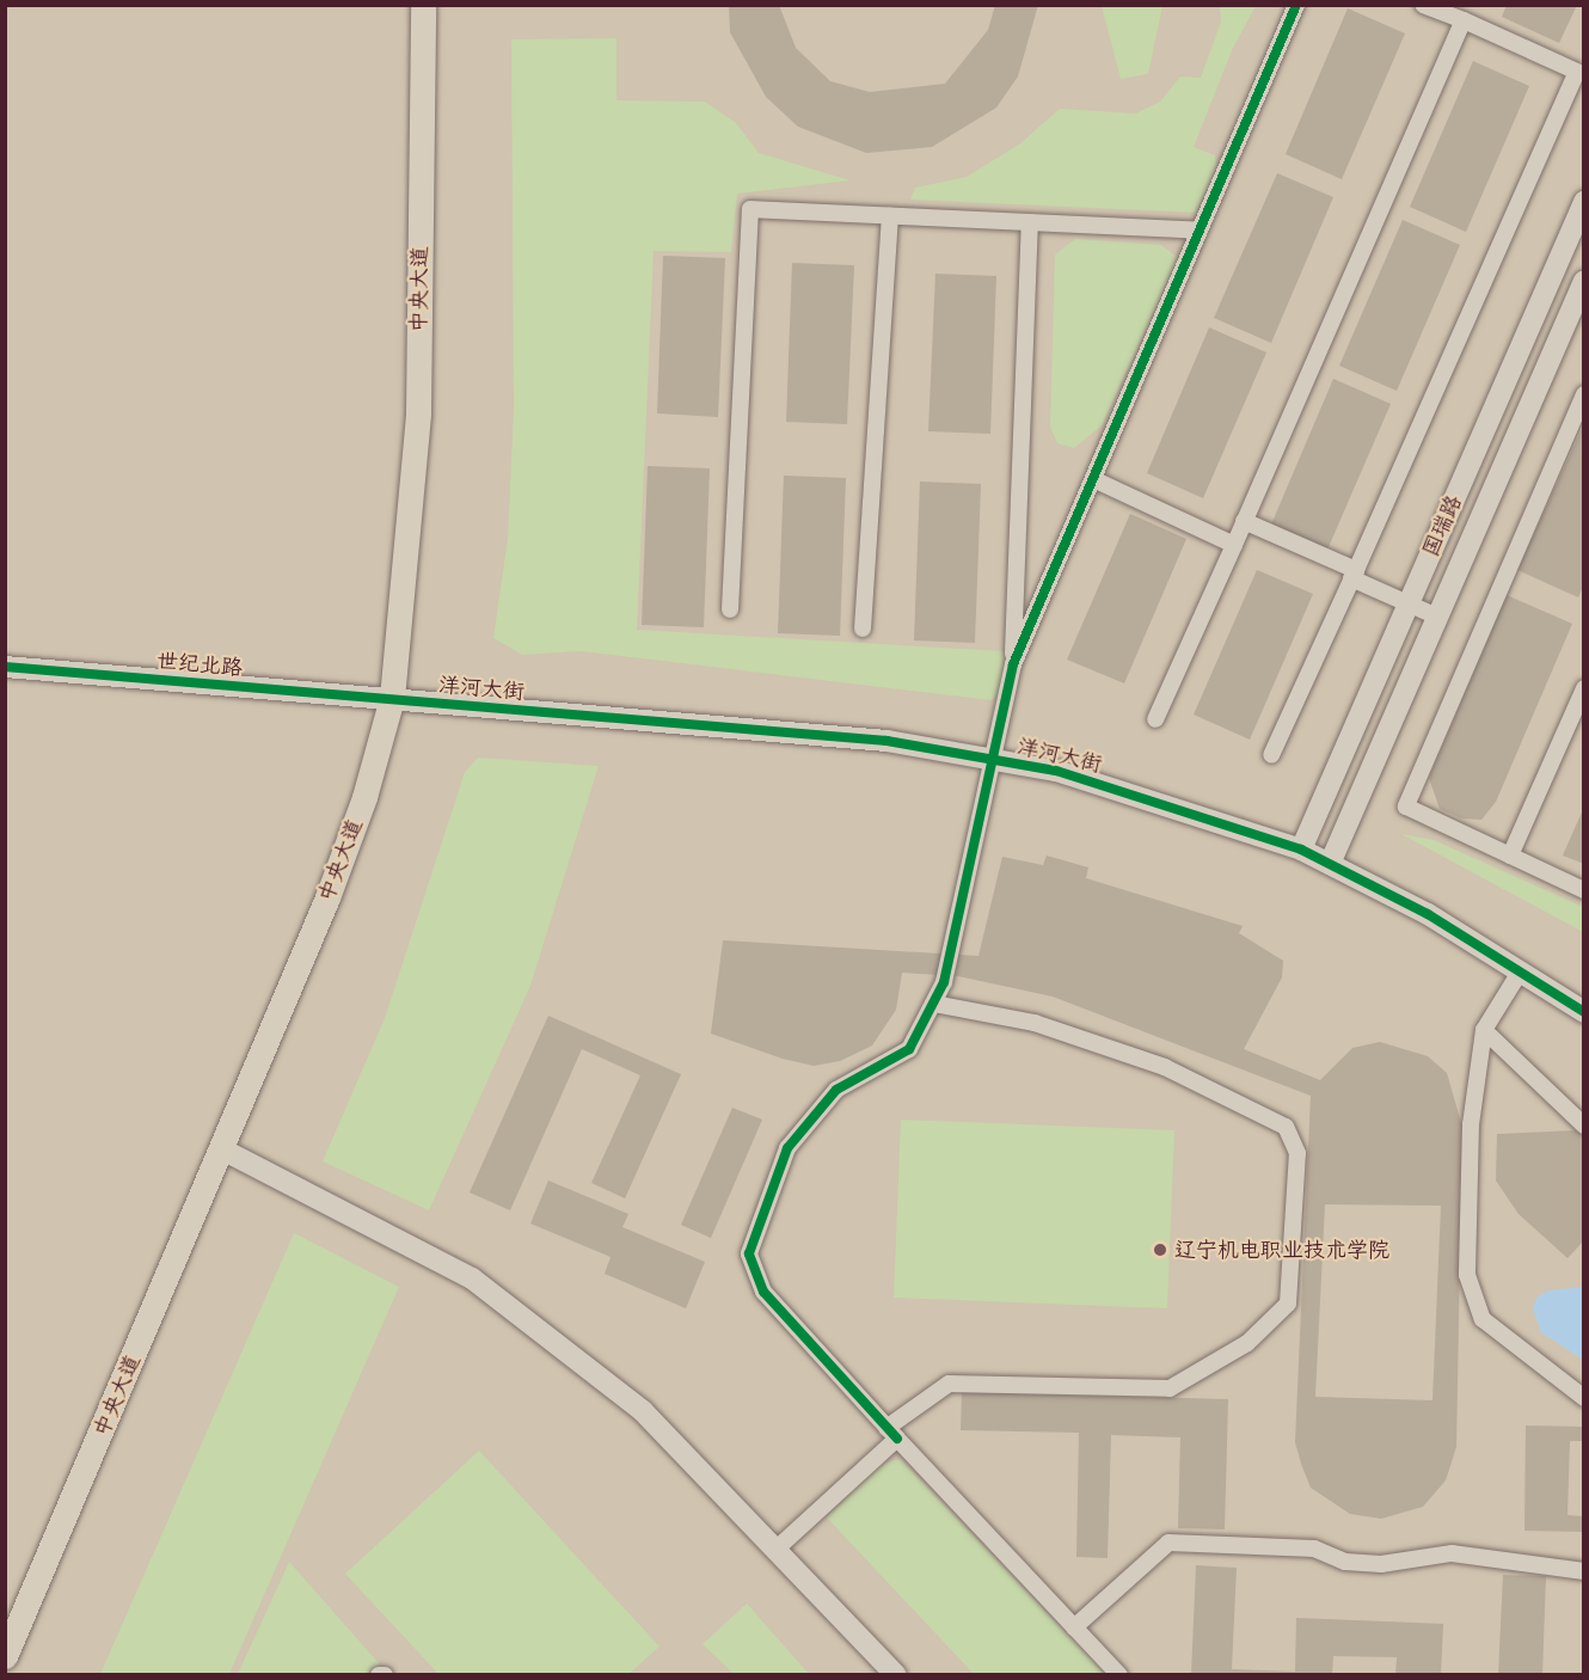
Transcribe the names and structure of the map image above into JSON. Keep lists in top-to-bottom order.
{
  "streets": {
    "main road": ["中央大道"],
    "street": ["国瑞路", "世纪北路", "洋河大街"]
  },
  "crossings": [
    ["中央大道", "世纪北路"],
    ["中央大道", "洋河大街"],
    ["国瑞路", "洋河大街"],
    ["世纪北路", "洋河大街"]
  ],
  "places": ["辽宁机电职业技术学院"]
}
